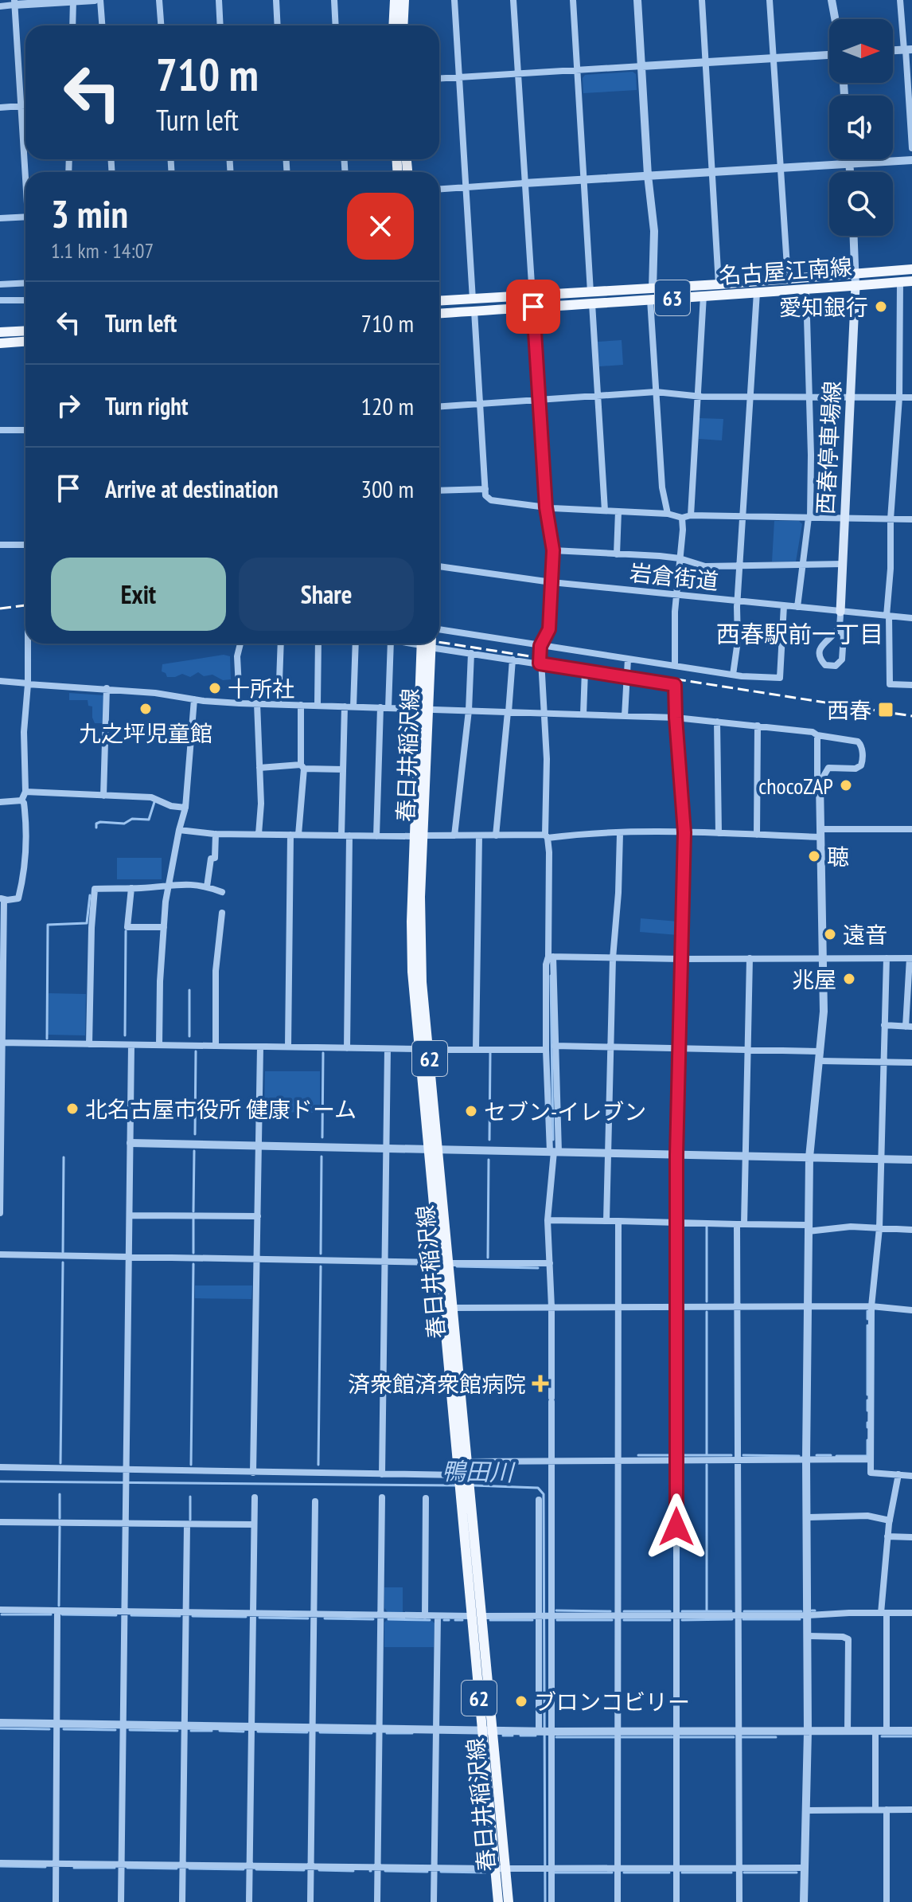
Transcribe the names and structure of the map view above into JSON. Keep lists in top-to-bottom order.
{
  "streets": {
    "main road": [
      "名古屋江南線",
      "63",
      "西春停車場線",
      "春日井稲沢線",
      "62"
    ],
    "street": ["岩倉街道"]
  },
  "crossings": [
    ["名古屋江南線", "西春停車場線"],
    ["西春停車場線", "岩倉街道"]
  ],
  "districts": ["西春駅前一丁目"],
  "water": ["鴨田川"],
  "places": {
    "other": [
      "愛知銀行",
      "十所社",
      "九之坪児童館",
      "chocoZAP",
      "聴",
      "遠音",
      "兆屋",
      "北名古屋市役所 健康ドーム",
      "セブン-イレブン",
      "ブロンコビリー"
    ],
    "transit": ["西春"],
    "health": ["済衆館済衆館病院"]
  },
  "north": "right",
  "page": {
    "turn": ["710 m", "Turn left"],
    "heading": ["3 min", "1.1 km · 14:07"],
    "list": [
      {
        "name": "Turn left",
        "value": "710 m"
      },
      {
        "name": "Turn right",
        "value": "120 m"
      },
      {
        "name": "Arrive at destination",
        "value": "300 m"
      }
    ],
    "buttons": ["Exit", "Share"]
  }
}
